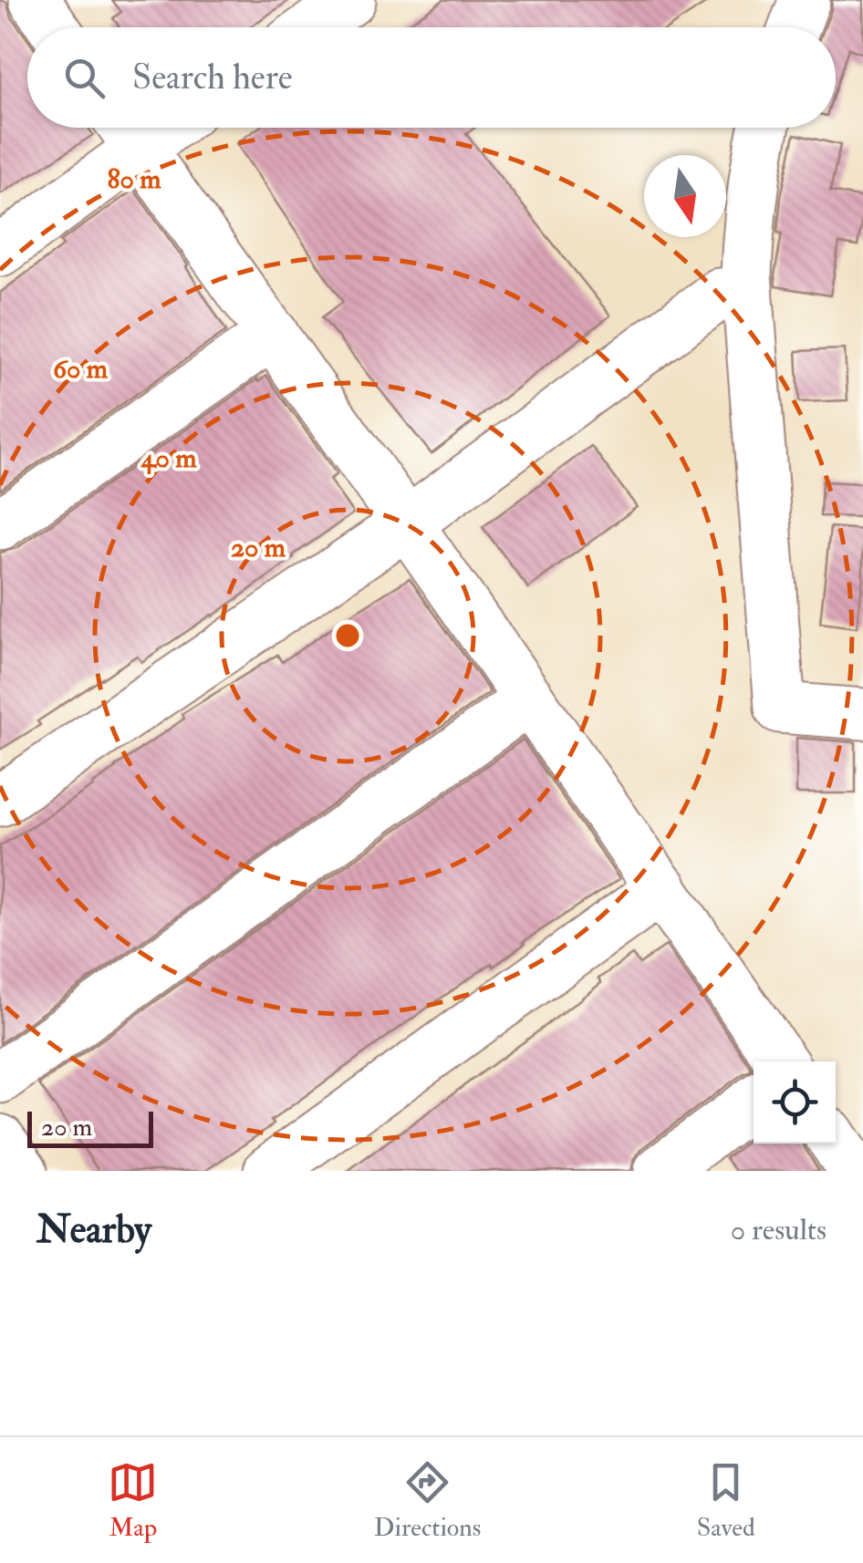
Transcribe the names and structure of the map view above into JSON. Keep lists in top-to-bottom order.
{
  "scale_bar": "20 m",
  "north": "bottom",
  "page": {
    "search": "Search here",
    "scale": "20 m",
    "heading": ["Nearby", "0 results"],
    "nav": ["Map", "Directions", "Saved"]
  },
  "rings": [
    "80 m",
    "60 m",
    "40 m",
    "20 m"
  ]
}
